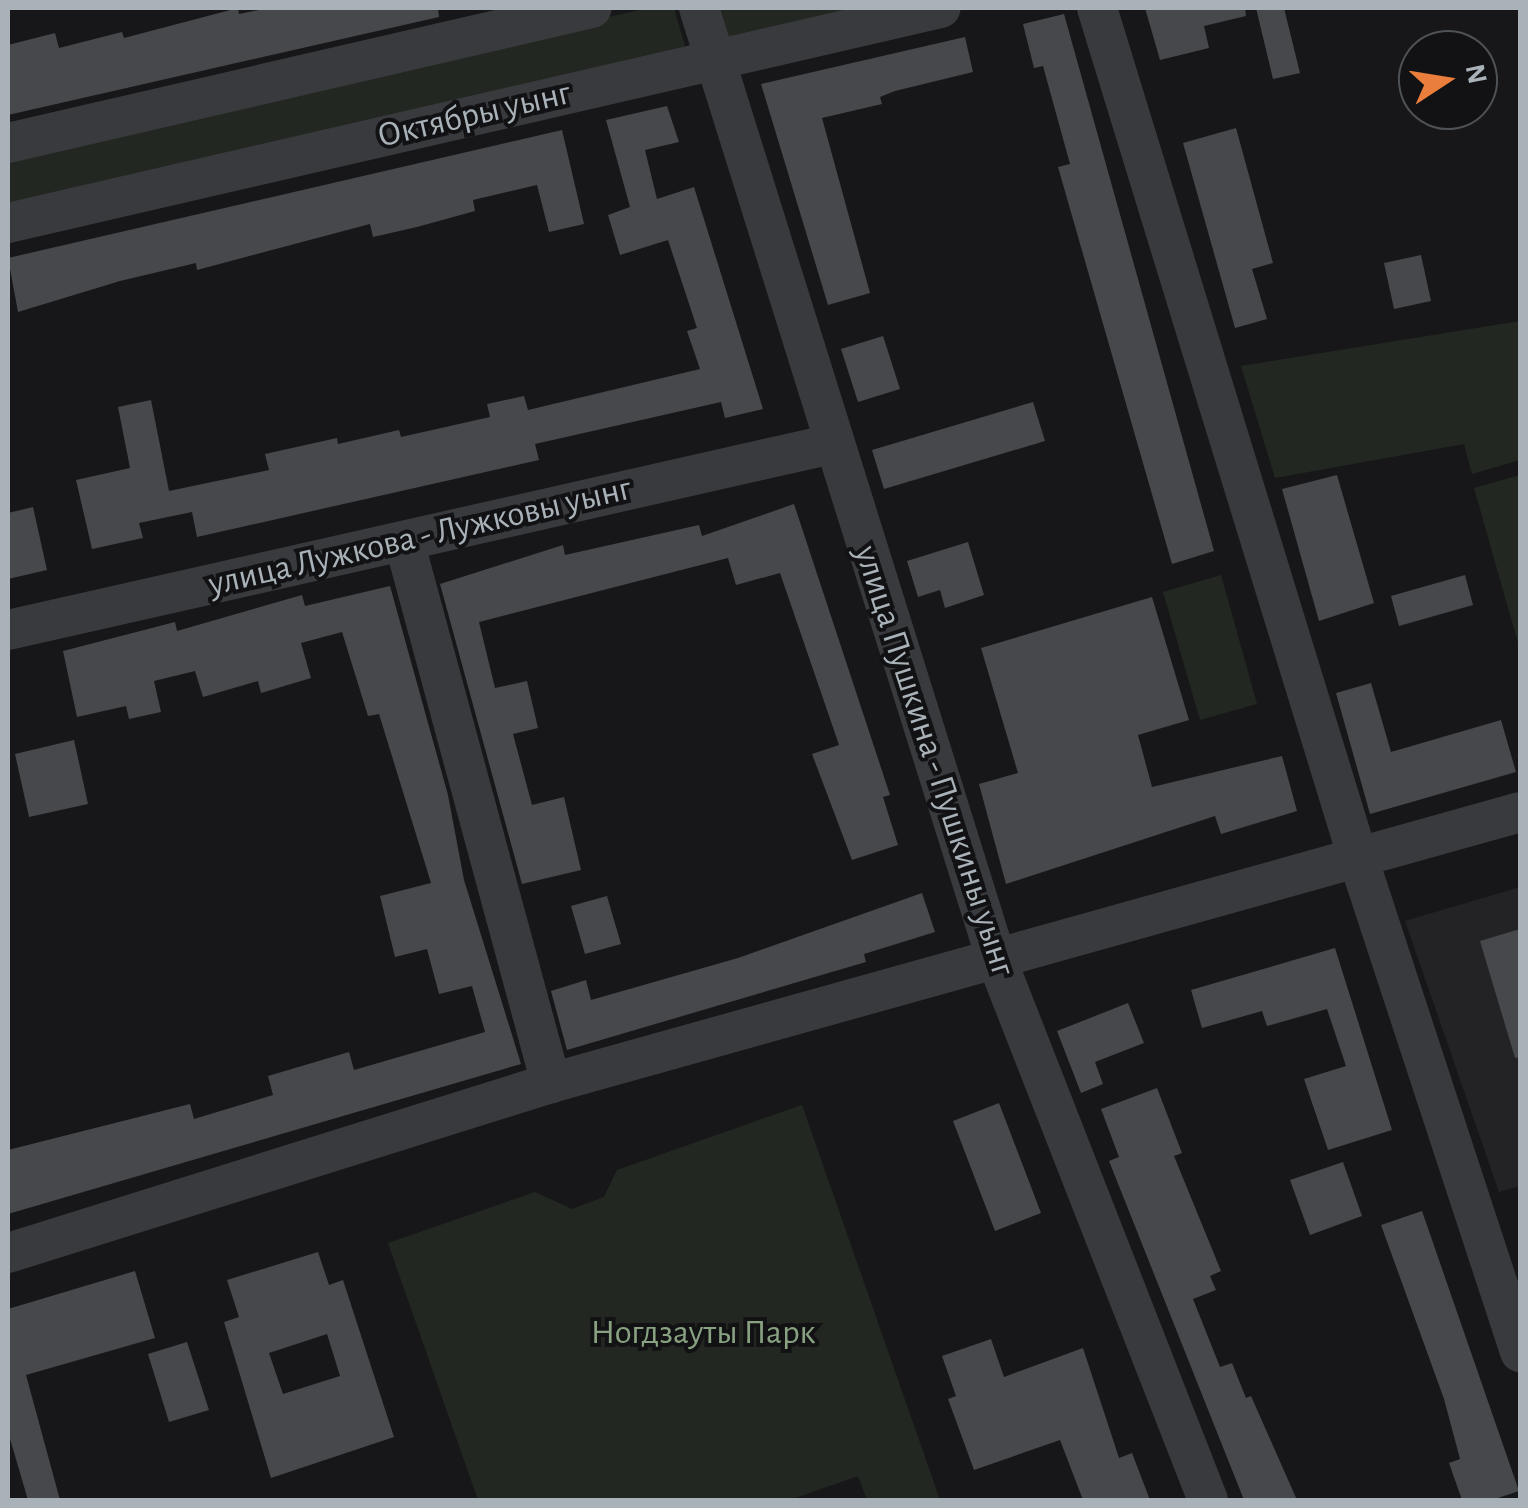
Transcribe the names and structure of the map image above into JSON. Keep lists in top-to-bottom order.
{
  "streets": {
    "street": ["Октябры уынг", "улица Лужкова - Лужковы уынг", "улица Пушкина - Пушкины уынг"]
  },
  "crossings": [
    ["Октябры уынг", "улица Пушкина - Пушкины уынг"],
    ["улица Лужкова - Лужковы уынг", "улица Пушкина - Пушкины уынг"]
  ],
  "parks": ["Ногдзауты Парк"],
  "north": "right"
}
